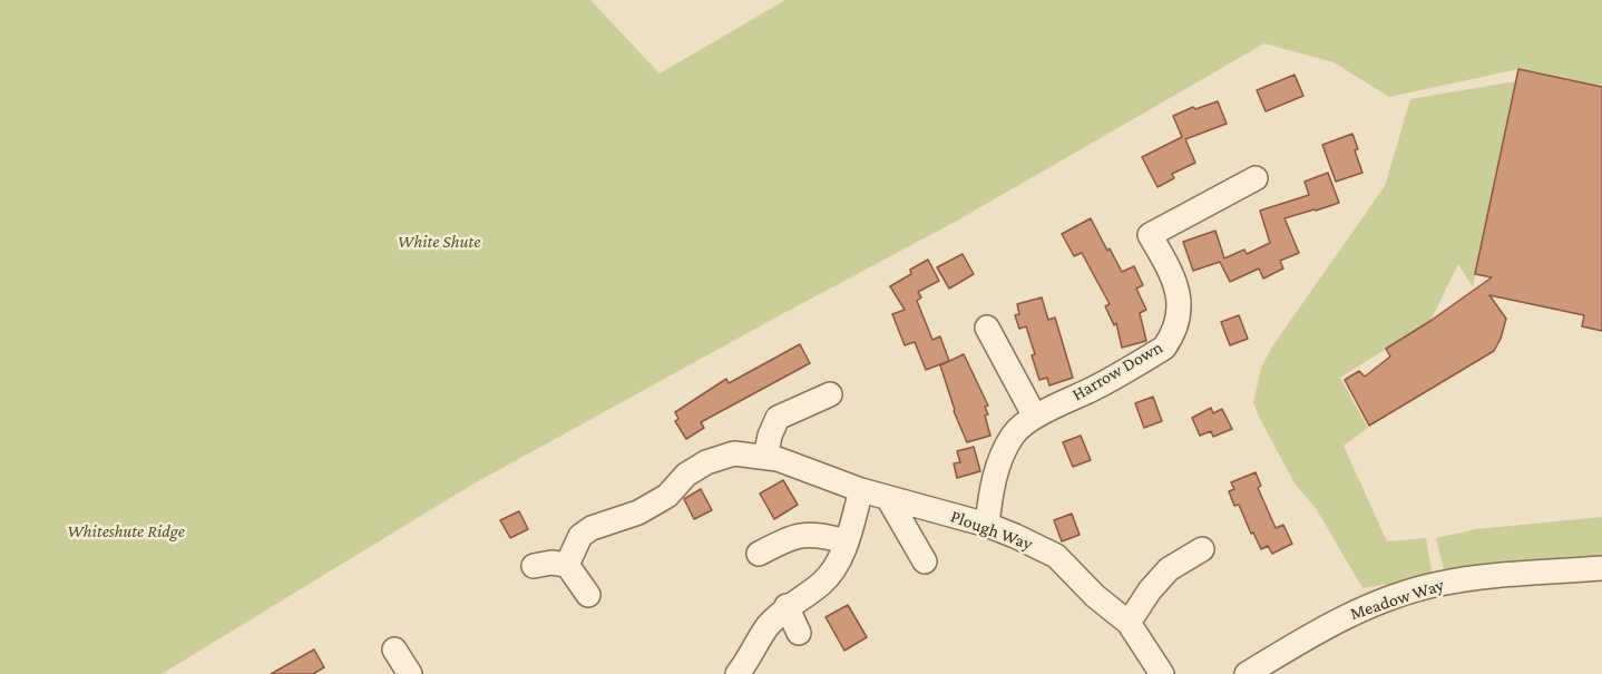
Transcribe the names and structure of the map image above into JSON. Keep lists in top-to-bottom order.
{
  "streets": {
    "street": ["Harrow Down", "Plough Way", "Meadow Way"]
  },
  "crossings": [
    ["Harrow Down", "Plough Way"]
  ],
  "parks": ["White Shute", "Whiteshute Ridge"]
}
